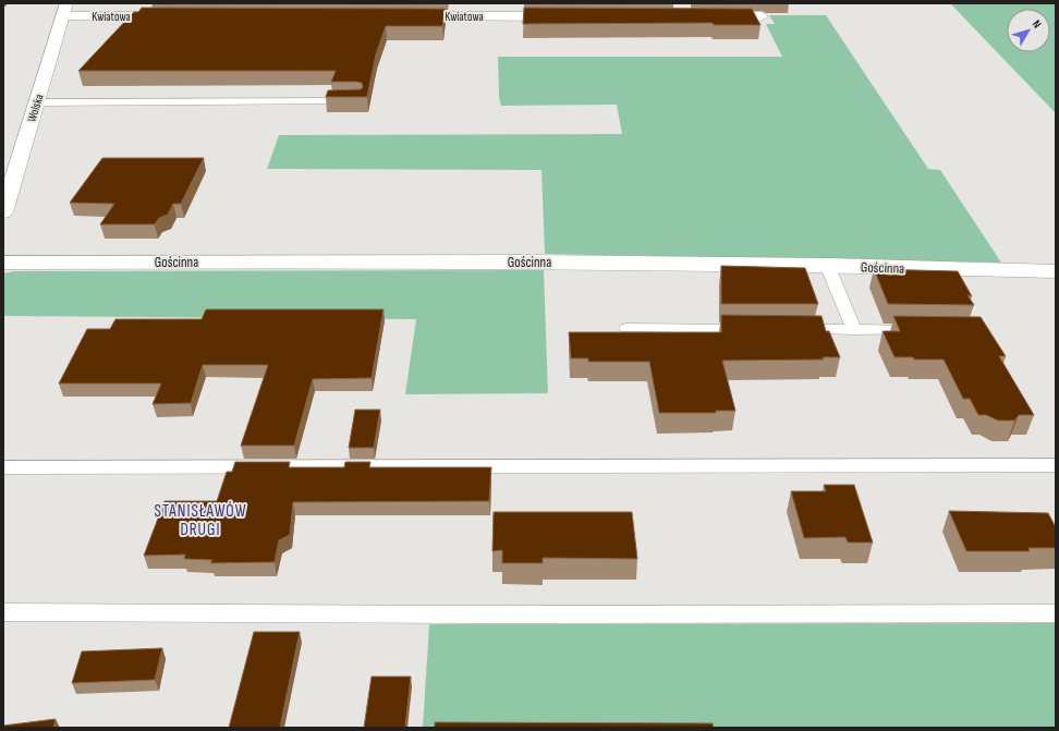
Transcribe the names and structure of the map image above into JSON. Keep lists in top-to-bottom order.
{
  "streets": {
    "street": ["Kwiatowa", "Wolska", "Gościnna"]
  },
  "crossings": [
    ["Kwiatowa", "Wolska"]
  ],
  "districts": ["STANISŁAWÓW DRUGI"],
  "north": "top right"
}
